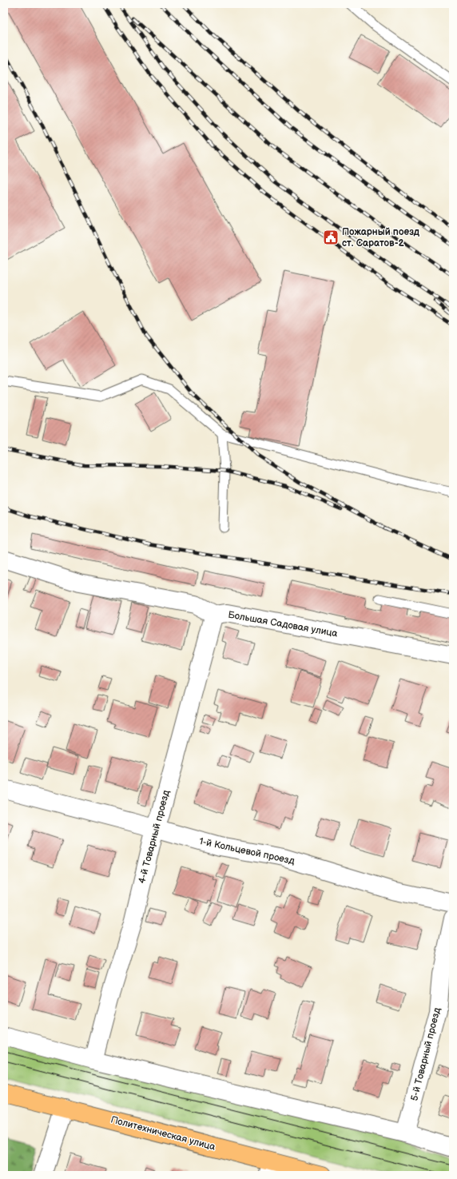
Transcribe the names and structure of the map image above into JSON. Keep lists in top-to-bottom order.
{
  "streets": {
    "main road": ["Политехническая улица"],
    "street": [
      "Большая Садовая улица",
      "4-й Товарный проезд",
      "1-й Кольцевой проезд",
      "5-й Товарный проезд"
    ]
  },
  "crossings": [
    ["Большая Садовая улица", "4-й Товарный проезд"],
    ["4-й Товарный проезд", "1-й Кольцевой проезд"]
  ],
  "places": {
    "public building": ["Пожарный поезд ст. Саратов-2"]
  }
}
